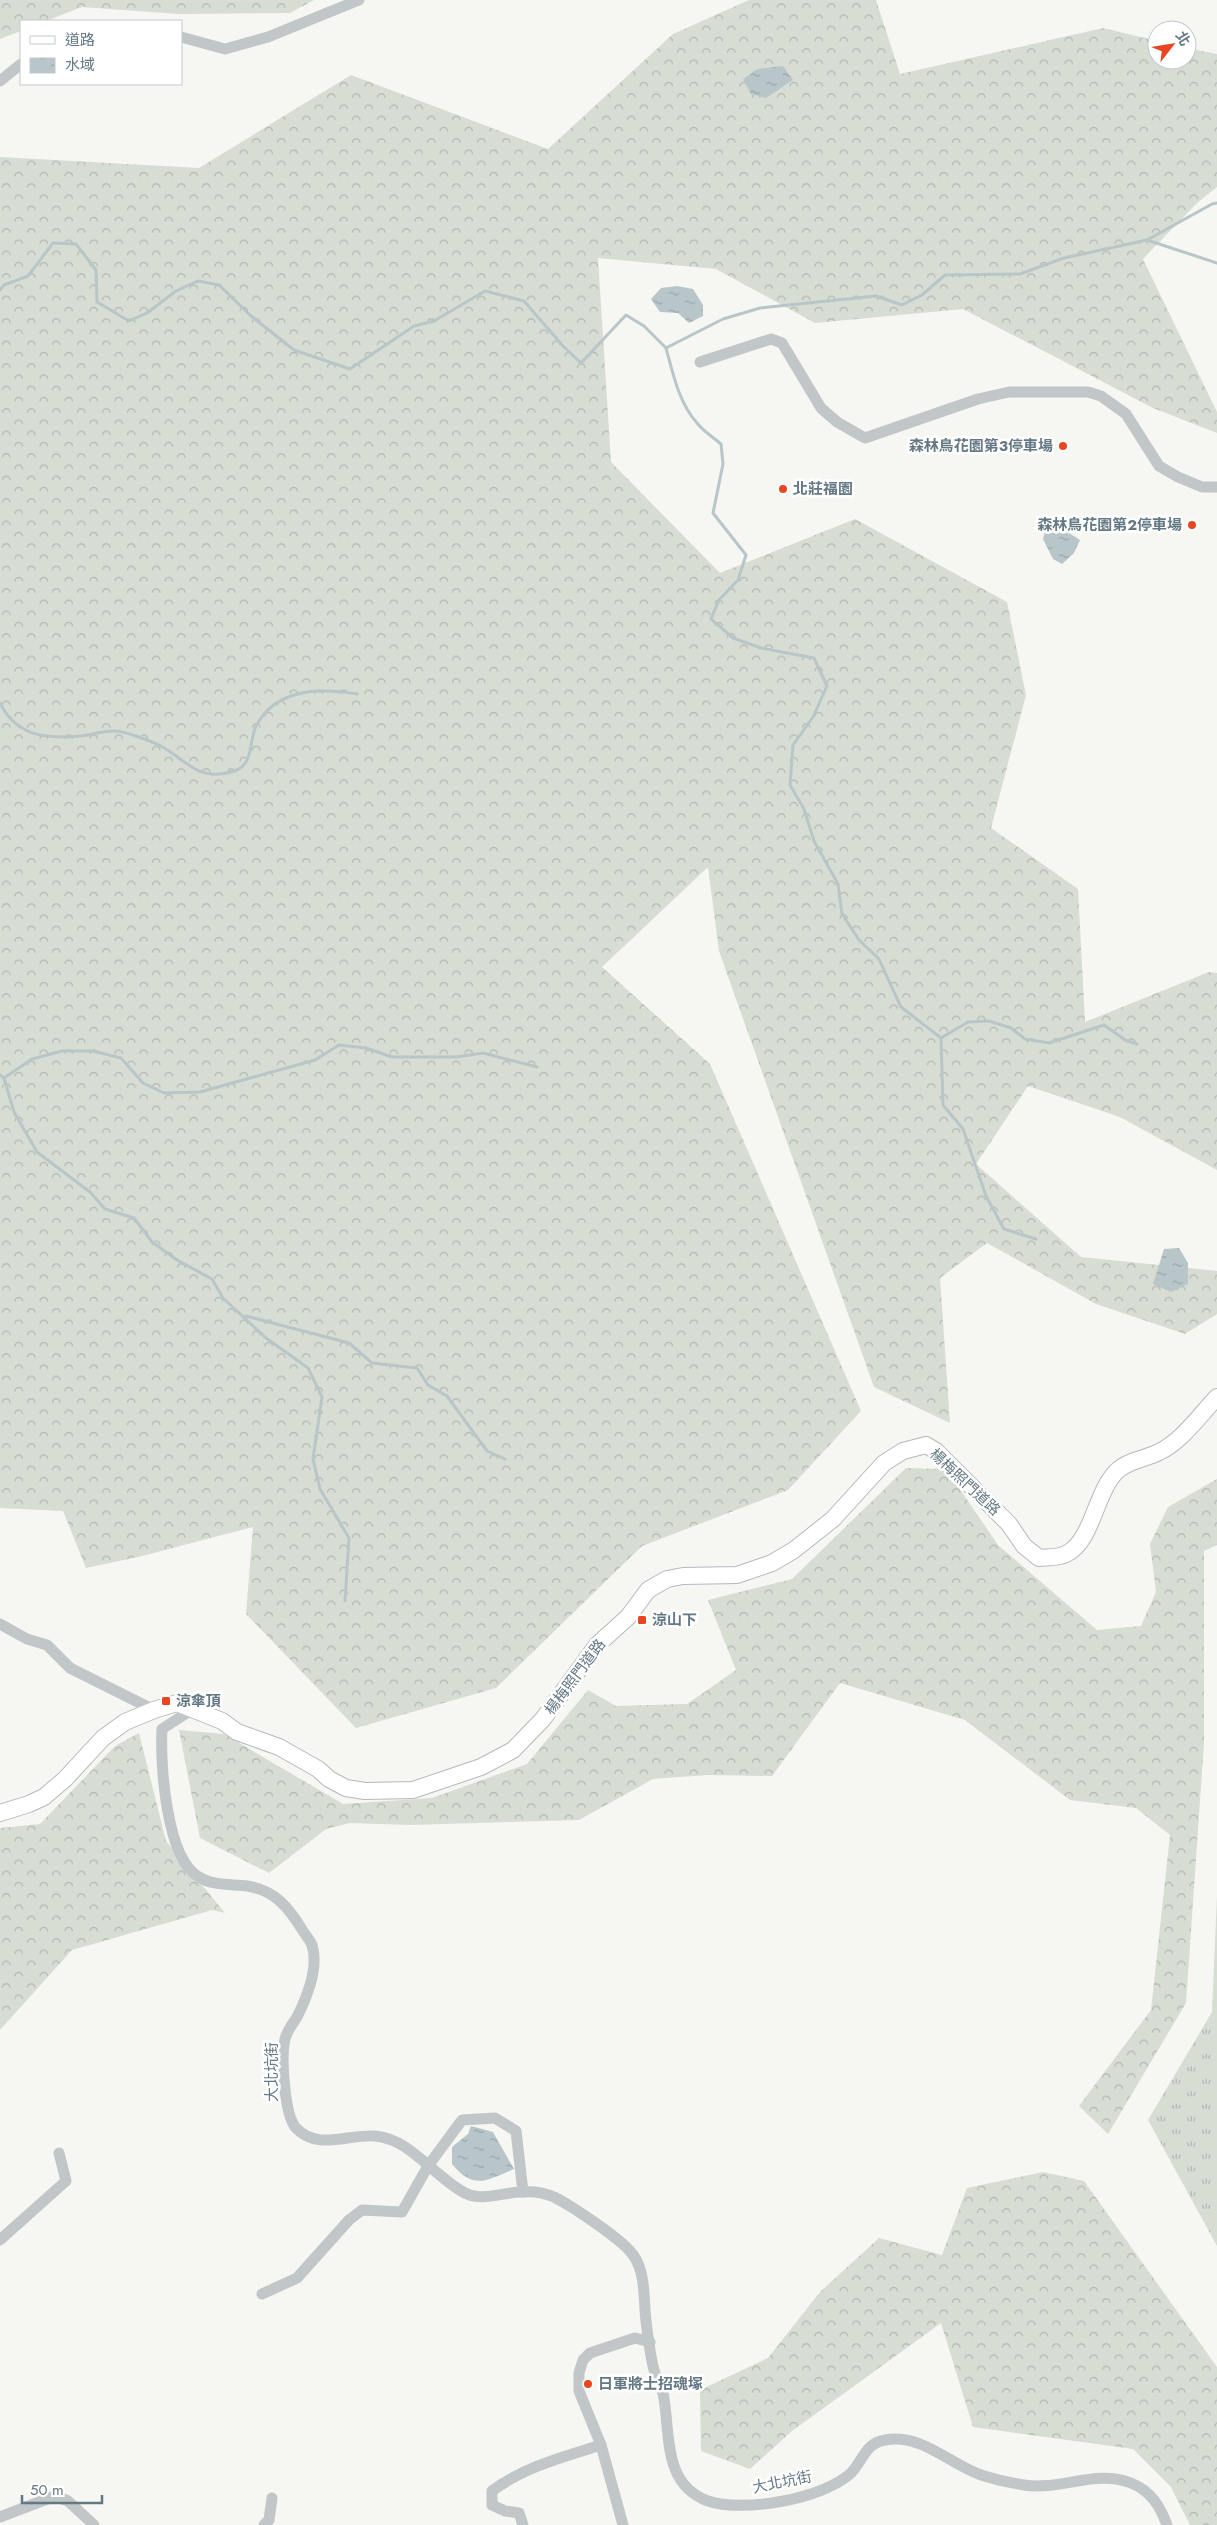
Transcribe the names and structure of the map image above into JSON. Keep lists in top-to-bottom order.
{
  "streets": {
    "street": ["楊梅照門道路", "大北坑街"]
  },
  "crossings": [
    ["楊梅照門道路", "大北坑街"]
  ],
  "places": {
    "other": [
      "森林鳥花園第3停車場",
      "北莊福園",
      "森林鳥花園第2停車場",
      "日軍將士招魂塚"
    ],
    "transit": ["涼山下", "涼傘頂"]
  },
  "legend": ["道路", "水域"],
  "scale_bar": "50 m",
  "north": "top right"
}
